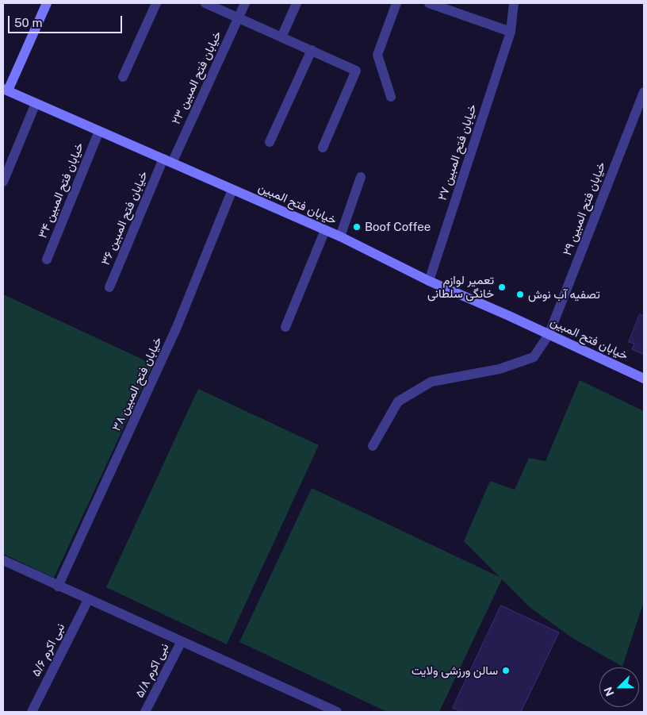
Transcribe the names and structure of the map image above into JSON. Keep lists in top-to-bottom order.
{
  "streets": {
    "street": [
      "خیابان فتح المبین ۲۳",
      "خیابان فتح المبین ۲۷",
      "خیابان فتح المبین ۳۴",
      "خیابان فتح المبین",
      "خیابان فتح المبین ۲۹",
      "خیابان فتح المبین ۳۶",
      "خیابان فتح المبین ۳۸",
      "نبی اکرم ۵/۶",
      "نبی اکرم ۵/۸"
    ]
  },
  "crossings": [
    ["خیابان فتح المبین ۲۳", "خیابان فتح المبین"],
    ["خیابان فتح المبین ۲۳", "خیابان فتح المبین ۳۶"],
    ["خیابان فتح المبین ۲۷", "خیابان فتح المبین"],
    ["خیابان فتح المبین ۳۴", "خیابان فتح المبین"],
    ["خیابان فتح المبین", "خیابان فتح المبین ۲۹"],
    ["خیابان فتح المبین", "خیابان فتح المبین ۳۶"],
    ["خیابان فتح المبین", "خیابان فتح المبین ۳۸"]
  ],
  "places": [
    "Boof Coffee",
    "تعمیر لوازم خانگی سلطانی",
    "تصفیه آب نوش",
    "سالن ورزشی ولایت"
  ],
  "scale_bar": "50 m",
  "north": "bottom left"
}
